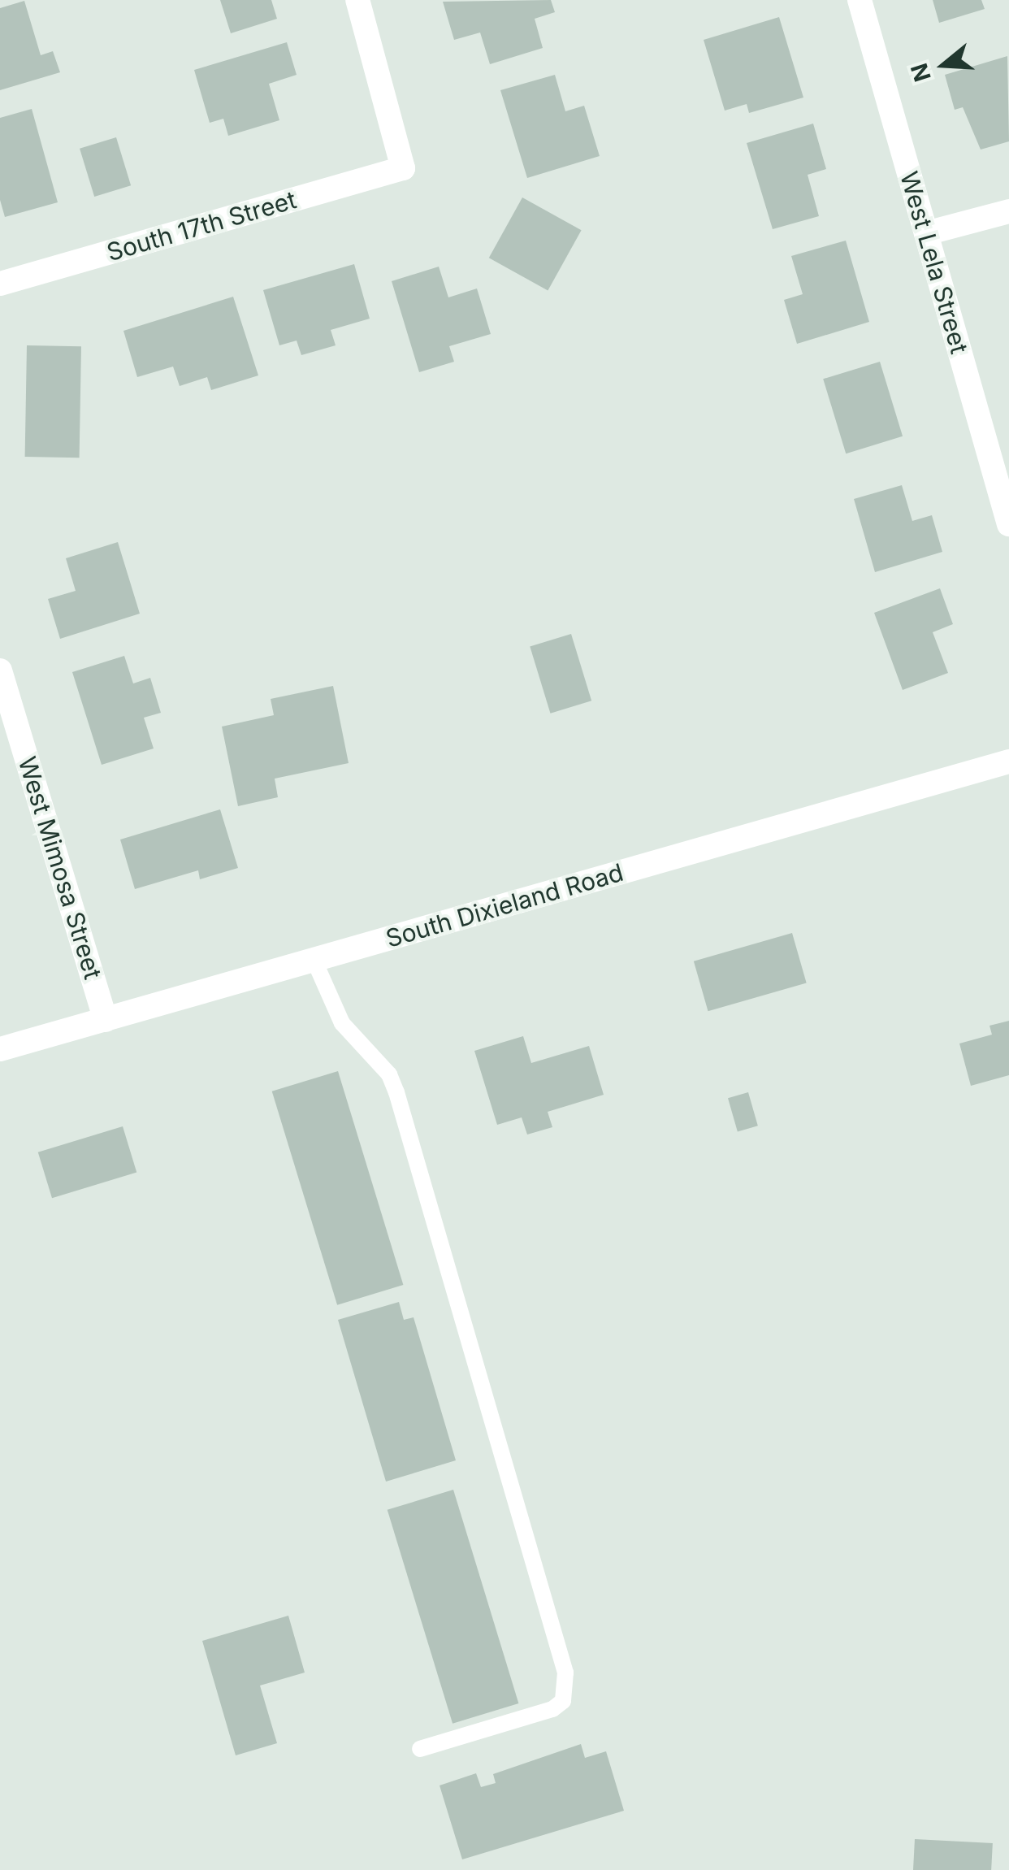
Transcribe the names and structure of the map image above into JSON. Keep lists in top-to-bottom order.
{
  "streets": {
    "street": [
      "South 17th Street",
      "West Lela Street",
      "West Mimosa Street",
      "South Dixieland Road"
    ]
  },
  "crossings": [
    ["West Mimosa Street", "South Dixieland Road"]
  ],
  "north": "left"
}
